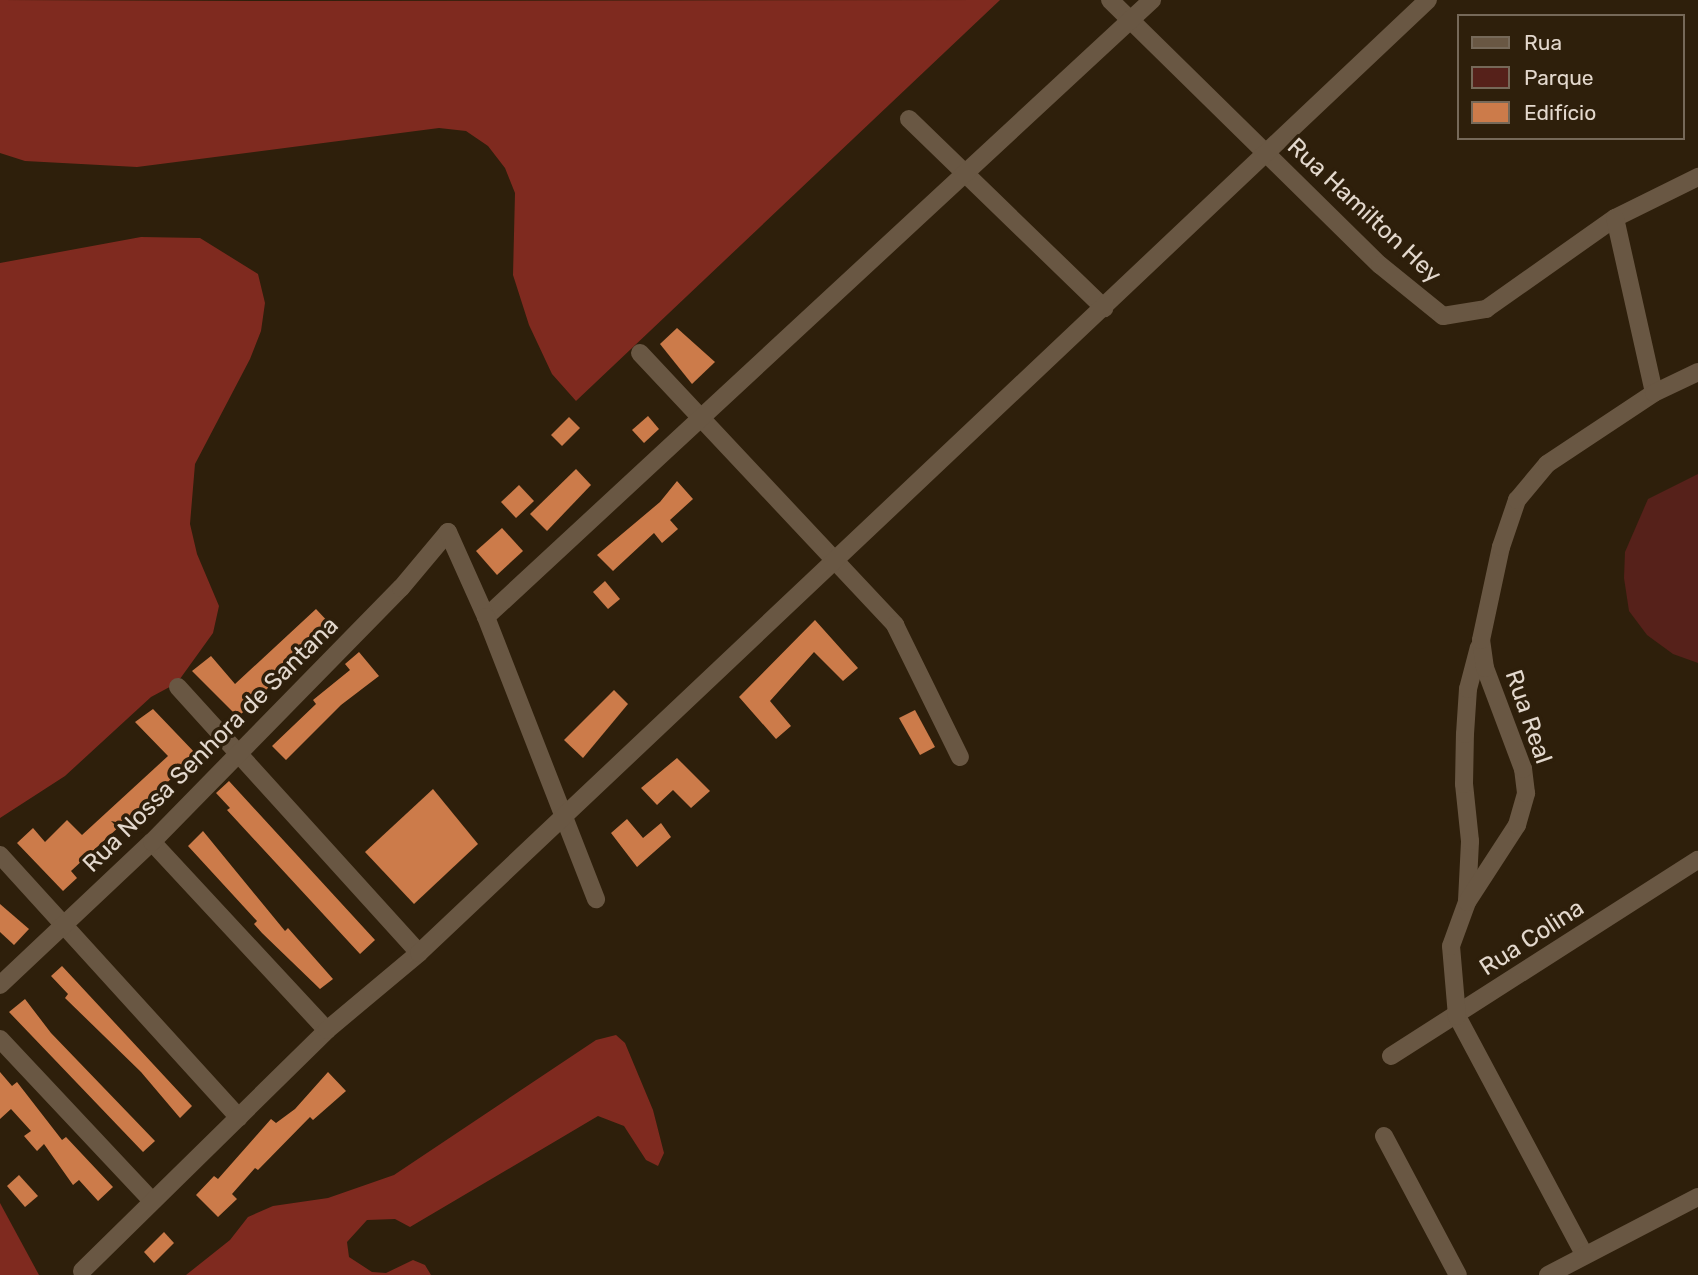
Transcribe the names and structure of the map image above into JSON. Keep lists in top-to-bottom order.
{
  "streets": {
    "street": [
      "Rua Hamilton Hey",
      "Rua Real",
      "Rua Nossa Senhora de Santana",
      "Rua Colina"
    ]
  },
  "crossings": [
    ["Rua Real", "Rua Colina"]
  ],
  "legend": ["Rua", "Parque", "Edifício"]
}
